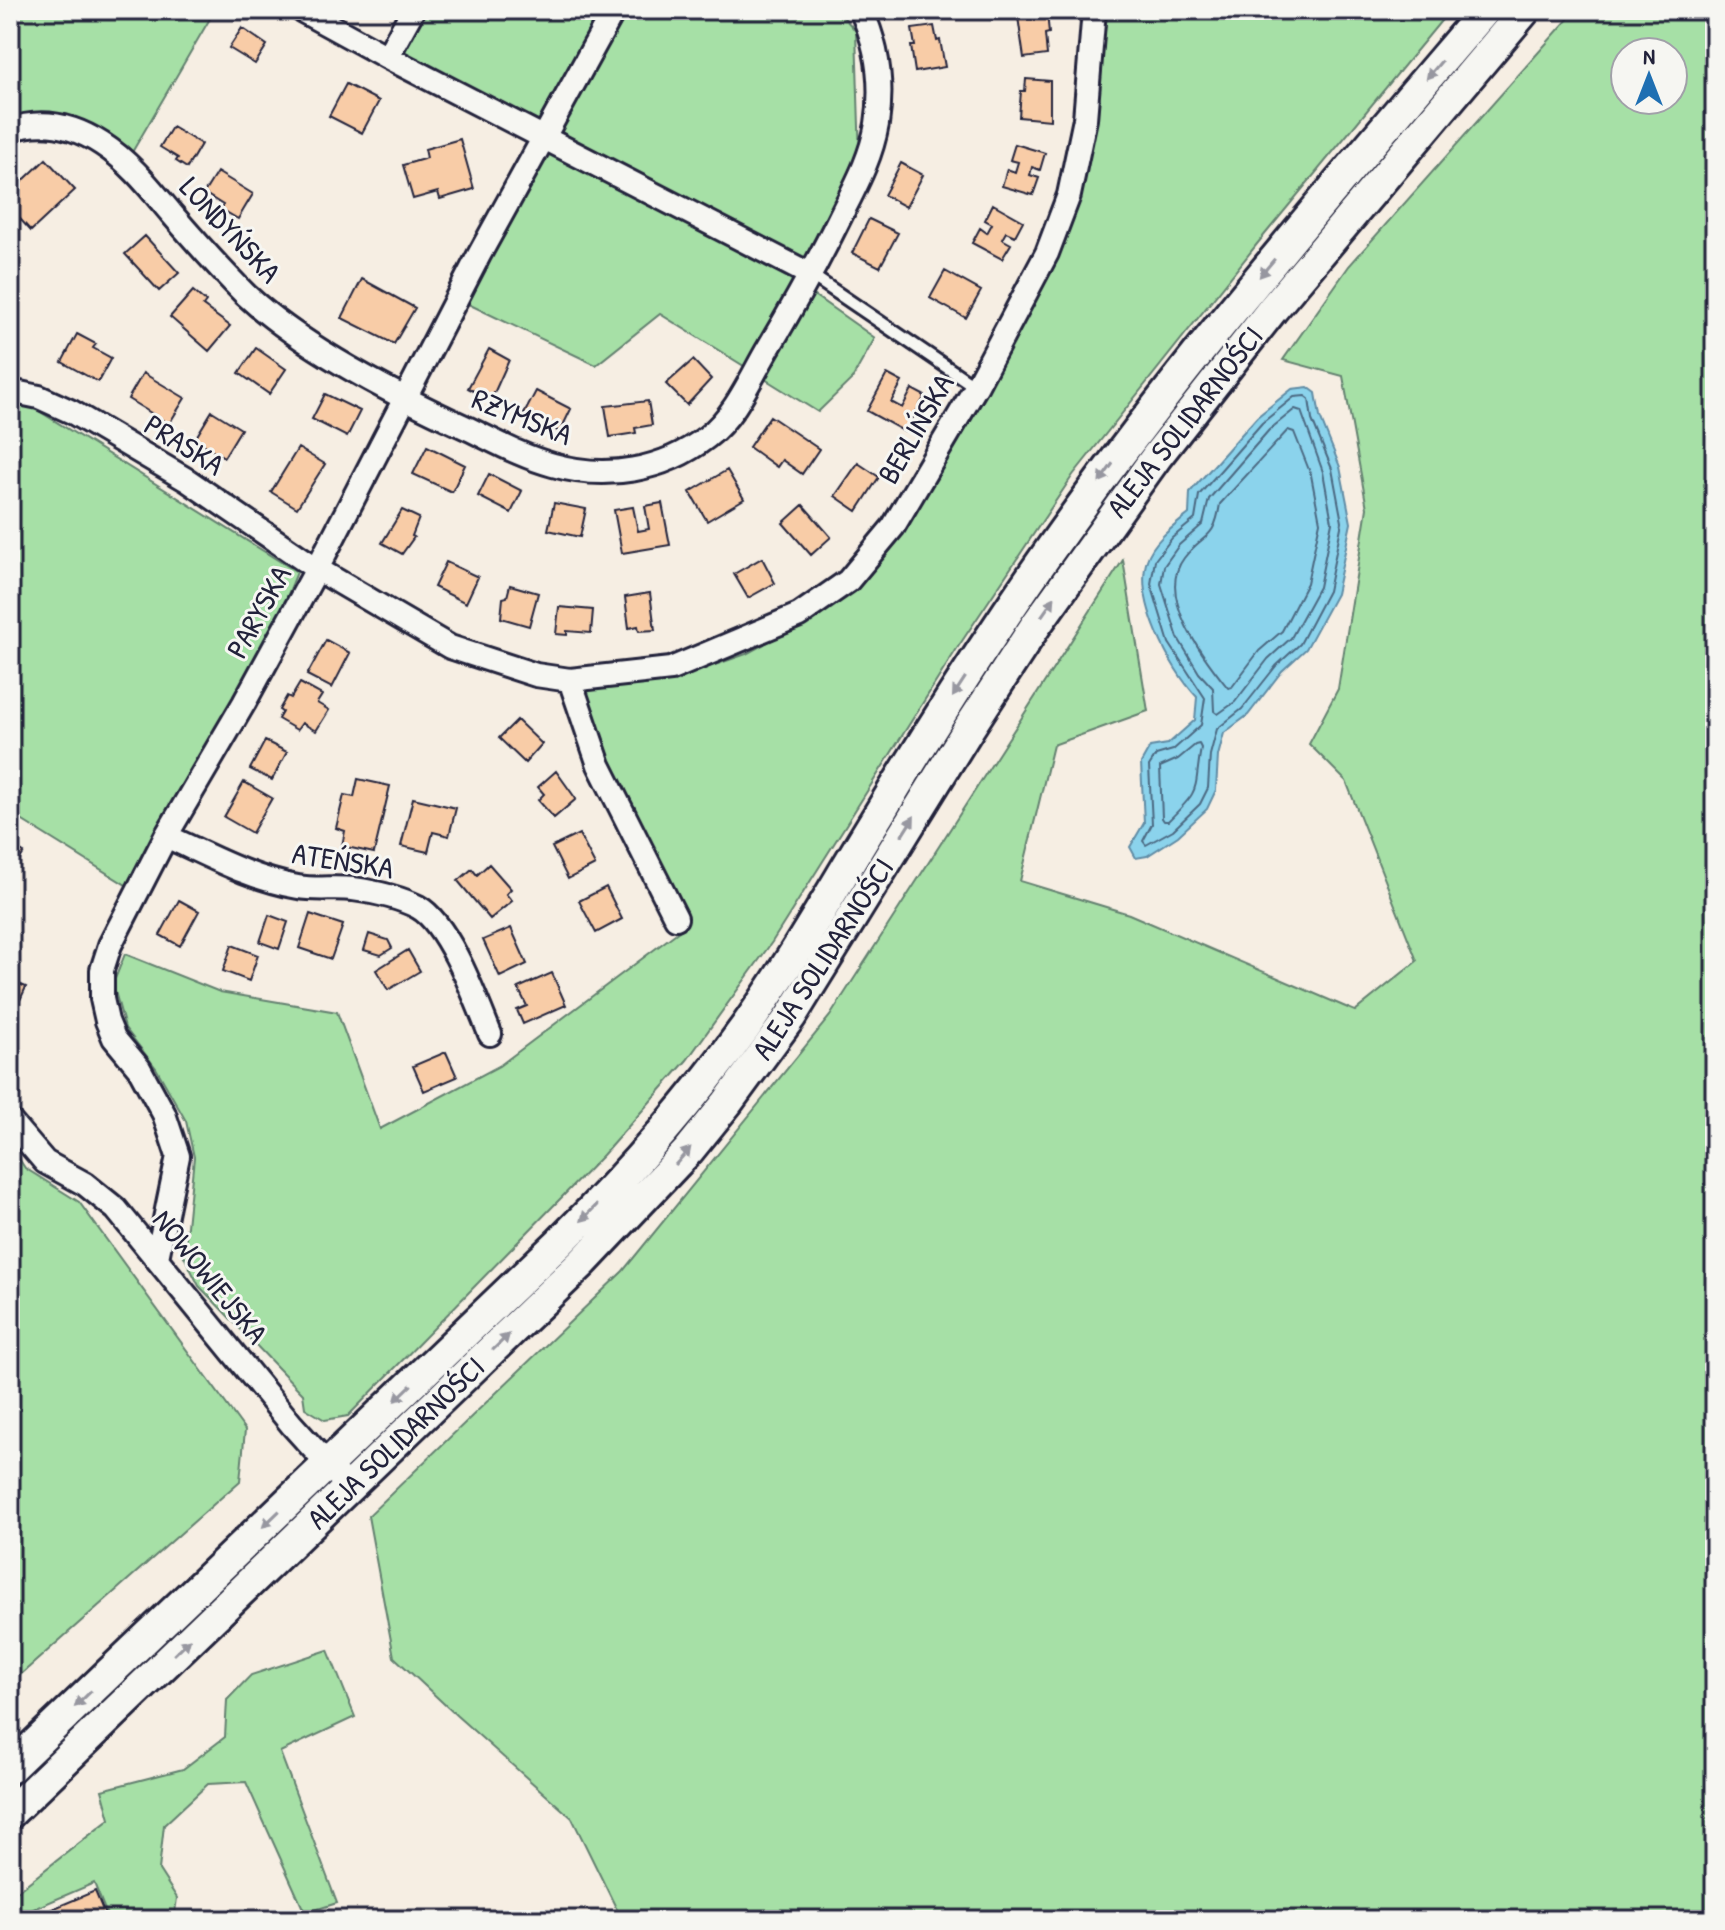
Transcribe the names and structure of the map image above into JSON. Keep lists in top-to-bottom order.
{
  "streets": {
    "main road": ["ALEJA SOLIDARNOŚCI"],
    "street": [
      "LONDYŃSKA",
      "RZYMSKA",
      "BERLIŃSKA",
      "PRASKA",
      "PARYSKA",
      "ATEŃSKA",
      "NOWOWIEJSKA"
    ]
  },
  "crossings": [
    ["LONDYŃSKA", "RZYMSKA"],
    ["LONDYŃSKA", "PARYSKA"],
    ["RZYMSKA", "PARYSKA"],
    ["ALEJA SOLIDARNOŚCI", "NOWOWIEJSKA"],
    ["BERLIŃSKA", "PRASKA"],
    ["BERLIŃSKA", "PARYSKA"],
    ["PRASKA", "PARYSKA"],
    ["PARYSKA", "ATEŃSKA"],
    ["PARYSKA", "NOWOWIEJSKA"]
  ],
  "north": "top"
}
